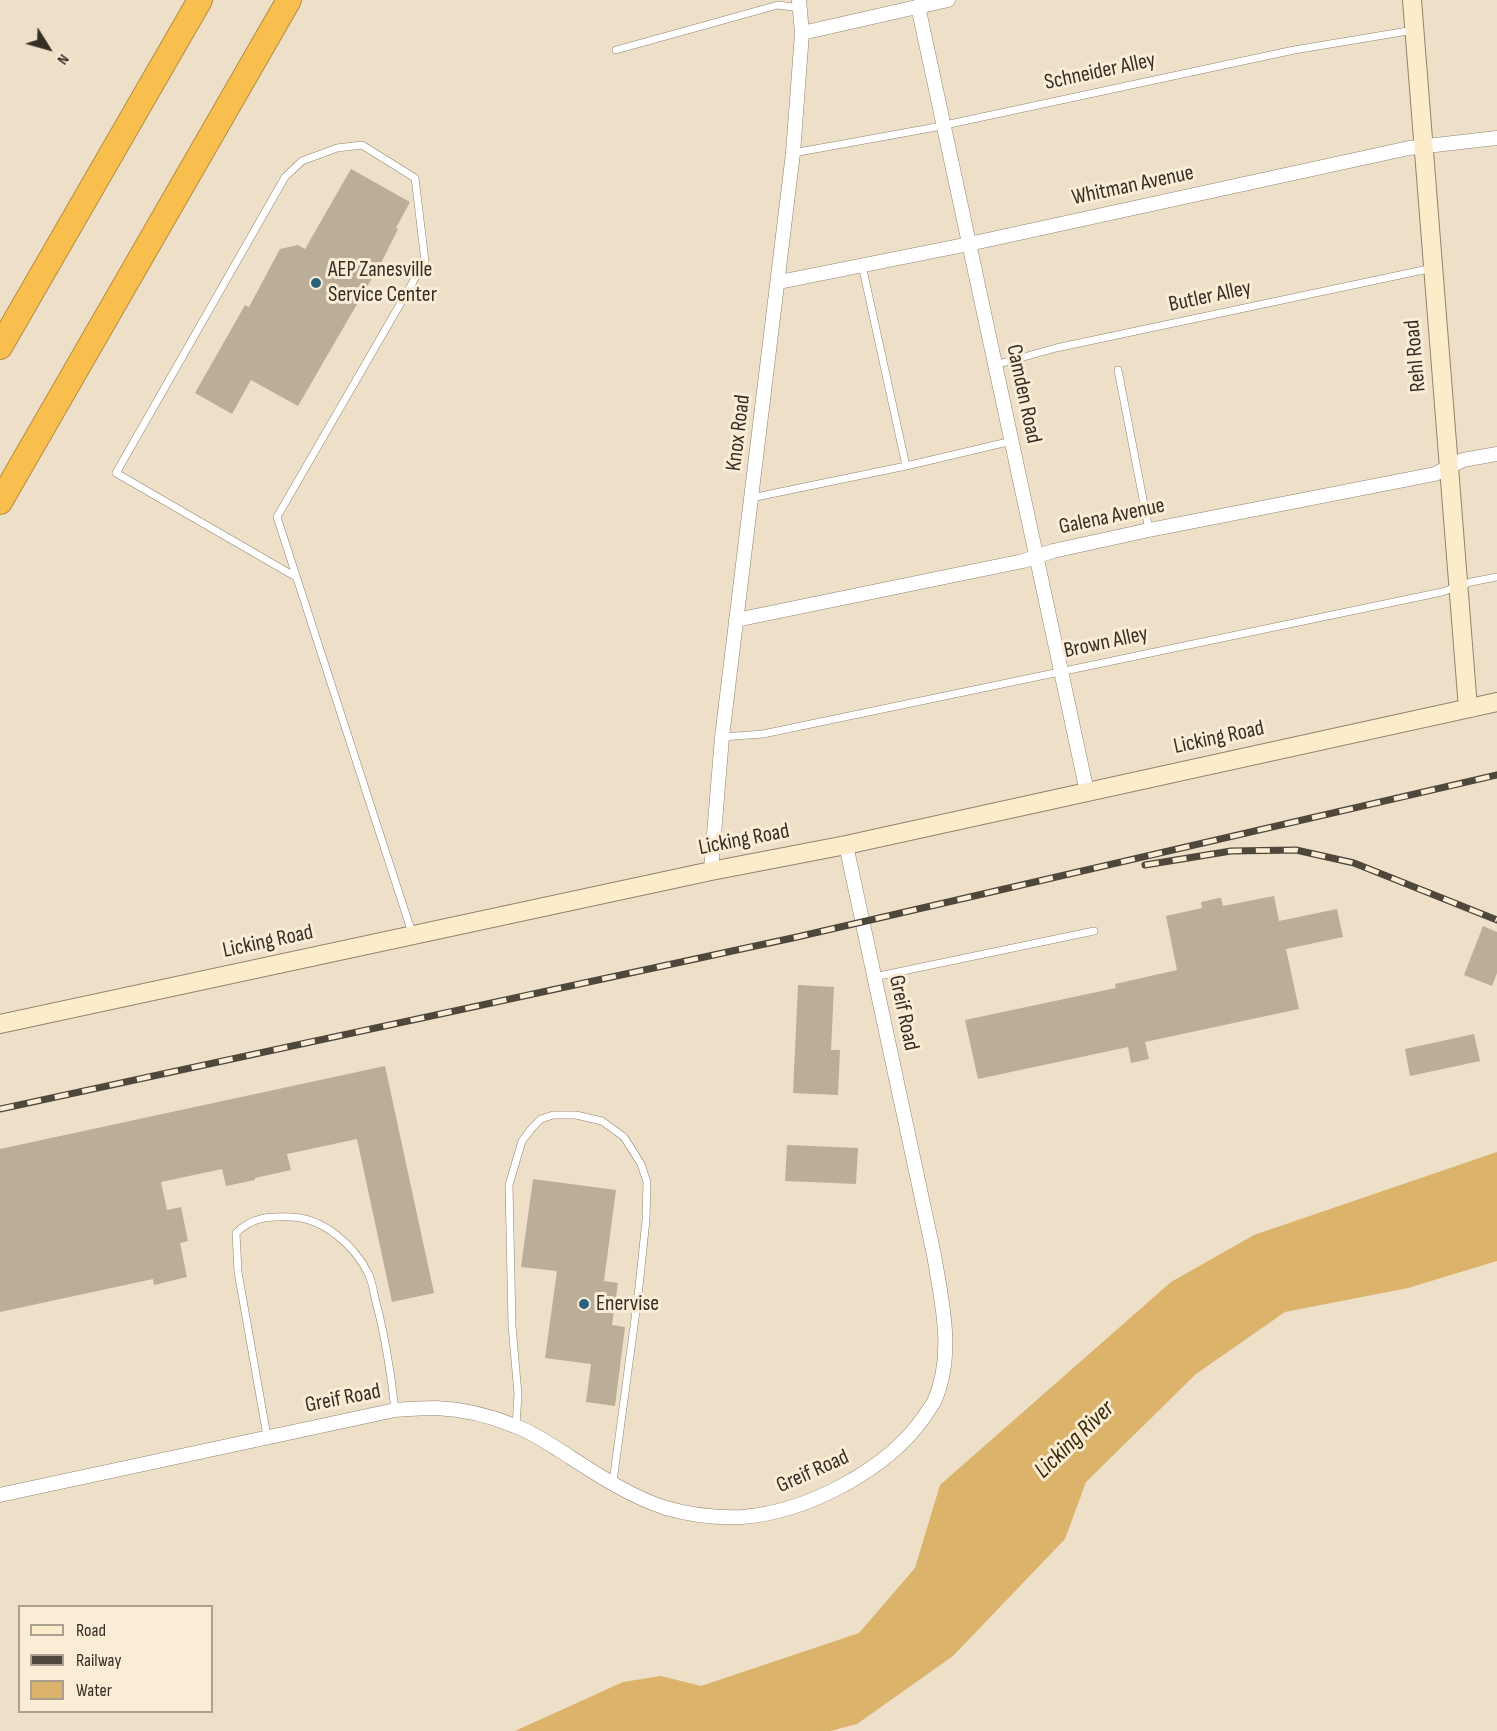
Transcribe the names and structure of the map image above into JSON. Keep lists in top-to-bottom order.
{
  "streets": {
    "street": [
      "Whitman Avenue",
      "Rehl Road",
      "Camden Road",
      "Knox Road",
      "Galena Avenue",
      "Licking Road",
      "Greif Road"
    ],
    "lane": ["Schneider Alley", "Butler Alley", "Brown Alley"]
  },
  "crossings": [
    ["Schneider Alley", "Rehl Road"],
    ["Schneider Alley", "Camden Road"],
    ["Schneider Alley", "Knox Road"],
    ["Whitman Avenue", "Rehl Road"],
    ["Whitman Avenue", "Camden Road"],
    ["Whitman Avenue", "Knox Road"],
    ["Butler Alley", "Rehl Road"],
    ["Butler Alley", "Camden Road"],
    ["Rehl Road", "Galena Avenue"],
    ["Rehl Road", "Brown Alley"],
    ["Rehl Road", "Licking Road"],
    ["Camden Road", "Galena Avenue"],
    ["Camden Road", "Brown Alley"],
    ["Camden Road", "Licking Road"],
    ["Knox Road", "Galena Avenue"],
    ["Knox Road", "Brown Alley"],
    ["Knox Road", "Licking Road"],
    ["Licking Road", "Greif Road"]
  ],
  "water": ["Licking River"],
  "places": ["AEP Zanesville Service Center", "Enervise"],
  "legend": ["Road", "Railway", "Water"],
  "north": "bottom right"
}
